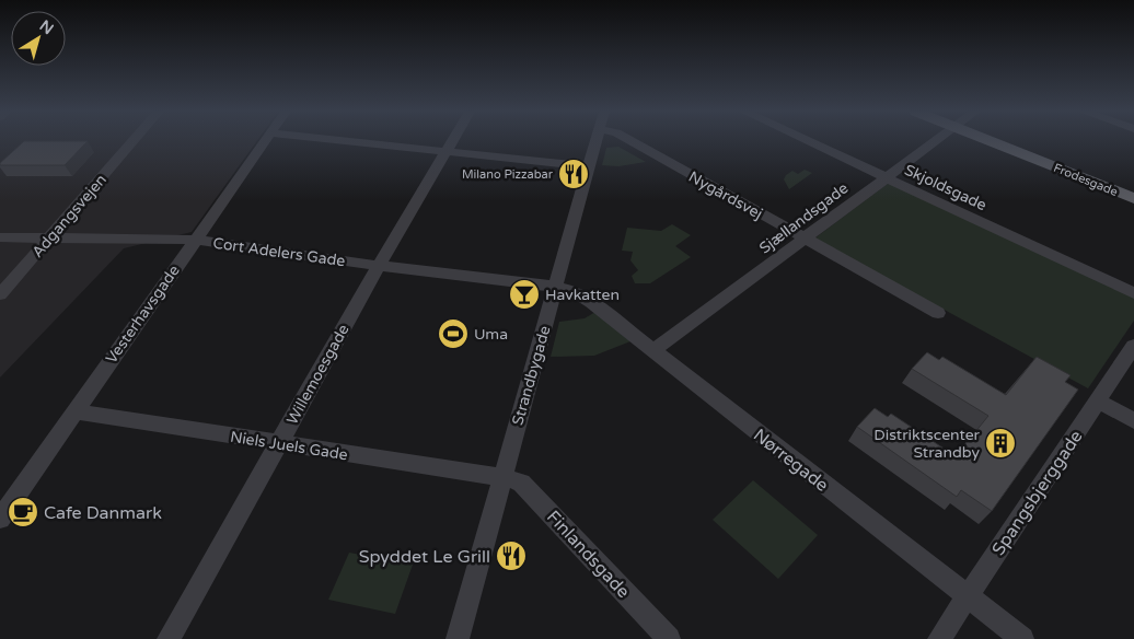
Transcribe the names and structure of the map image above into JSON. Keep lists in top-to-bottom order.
{
  "streets": {
    "main road": ["Frodesgade"],
    "street": [
      "Skjoldsgade",
      "Nygårdsvej",
      "Adgangsvejen",
      "Sjællandsgade",
      "Cort Adelers Gade",
      "Vesterhavsgade",
      "Willemoesgade",
      "Strandbygade",
      "Niels Juels Gade",
      "Nørregade",
      "Spangsbjerggade",
      "Finlandsgade"
    ]
  },
  "crossings": [
    ["Skjoldsgade", "Sjællandsgade"],
    ["Nygårdsvej", "Sjællandsgade"],
    ["Adgangsvejen", "Cort Adelers Gade"],
    ["Sjællandsgade", "Nørregade"],
    ["Cort Adelers Gade", "Vesterhavsgade"],
    ["Cort Adelers Gade", "Willemoesgade"],
    ["Cort Adelers Gade", "Strandbygade"],
    ["Cort Adelers Gade", "Nørregade"],
    ["Vesterhavsgade", "Niels Juels Gade"],
    ["Willemoesgade", "Niels Juels Gade"],
    ["Strandbygade", "Niels Juels Gade"],
    ["Strandbygade", "Nørregade"],
    ["Strandbygade", "Finlandsgade"],
    ["Niels Juels Gade", "Finlandsgade"],
    ["Nørregade", "Spangsbjerggade"]
  ],
  "places": {
    "restaurant": ["Milano Pizzabar", "Spyddet Le Grill"],
    "bar": ["Havkatten"],
    "sports": ["Uma"],
    "building": ["Distriktscenter Strandby"],
    "cafe": ["Cafe Danmark"]
  },
  "north": "top right"
}
